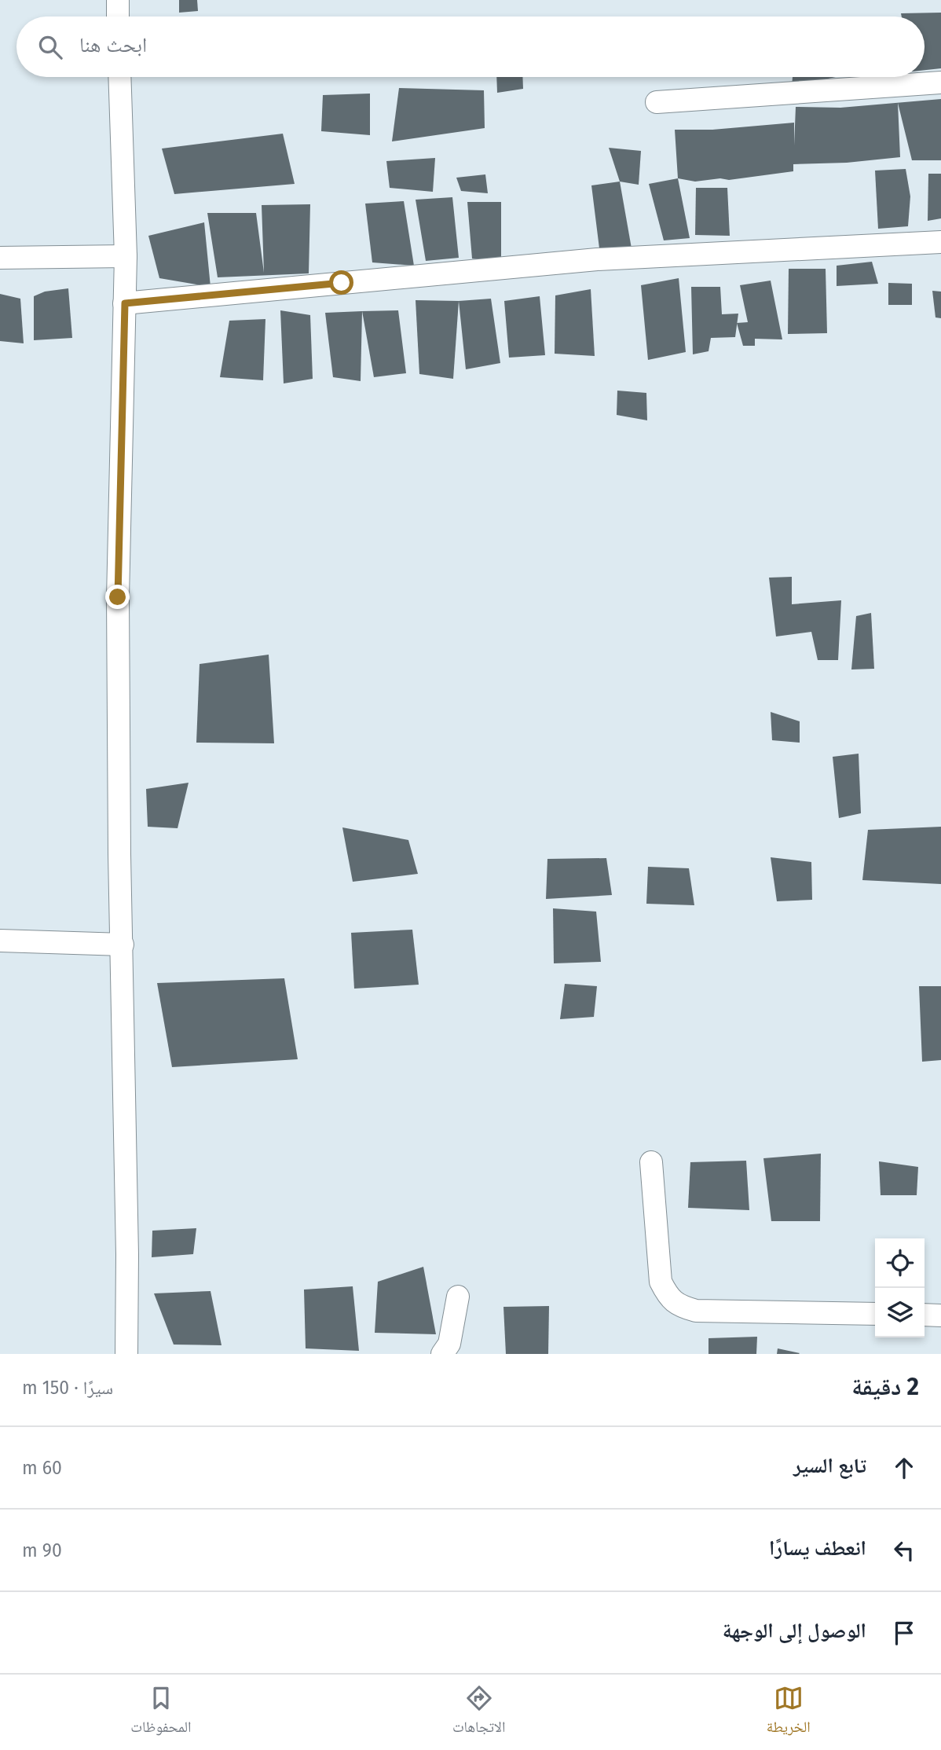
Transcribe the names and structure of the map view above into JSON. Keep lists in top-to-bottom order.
{
  "page": {
    "search": "ابحث هنا",
    "heading": ["2 دقيقة", "سيرًا · 150 m"],
    "list": [
      ["تابع السير", "60 m"],
      ["انعطف يسارًا", "90 m"],
      "الوصول إلى الوجهة"
    ],
    "nav": ["الخريطة", "الاتجاهات", "المحفوظات"]
  }
}
